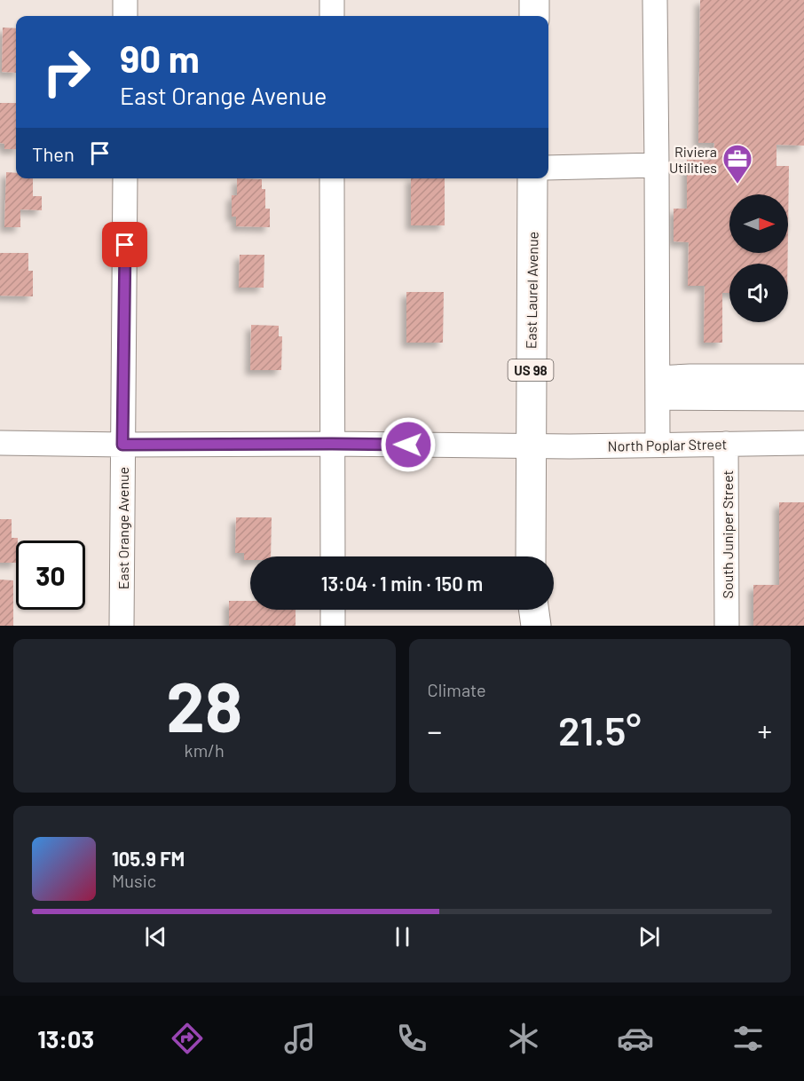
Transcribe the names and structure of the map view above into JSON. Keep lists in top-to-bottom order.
{
  "streets": {
    "main road": ["East Laurel Avenue", "US 98"],
    "street": ["North Poplar Street", "East Orange Avenue", "South Juniper Street"]
  },
  "crossings": [
    ["East Laurel Avenue", "North Poplar Street"],
    ["North Poplar Street", "East Orange Avenue"],
    ["North Poplar Street", "South Juniper Street"]
  ],
  "places": {
    "office": ["Riviera Utilities"]
  },
  "north": "right",
  "page": {
    "turn": ["90 m", "East Orange Avenue"],
    "then": "Then",
    "limit": "30",
    "trip": "13:04 · 1 min · 150 m",
    "tile": [
      ["28", "km/h"],
      "Climate"
    ],
    "heat": ["−", "21.5°", "+"],
    "song": ["105.9 FM", "Music"],
    "tabs": "13:03"
  }
}
